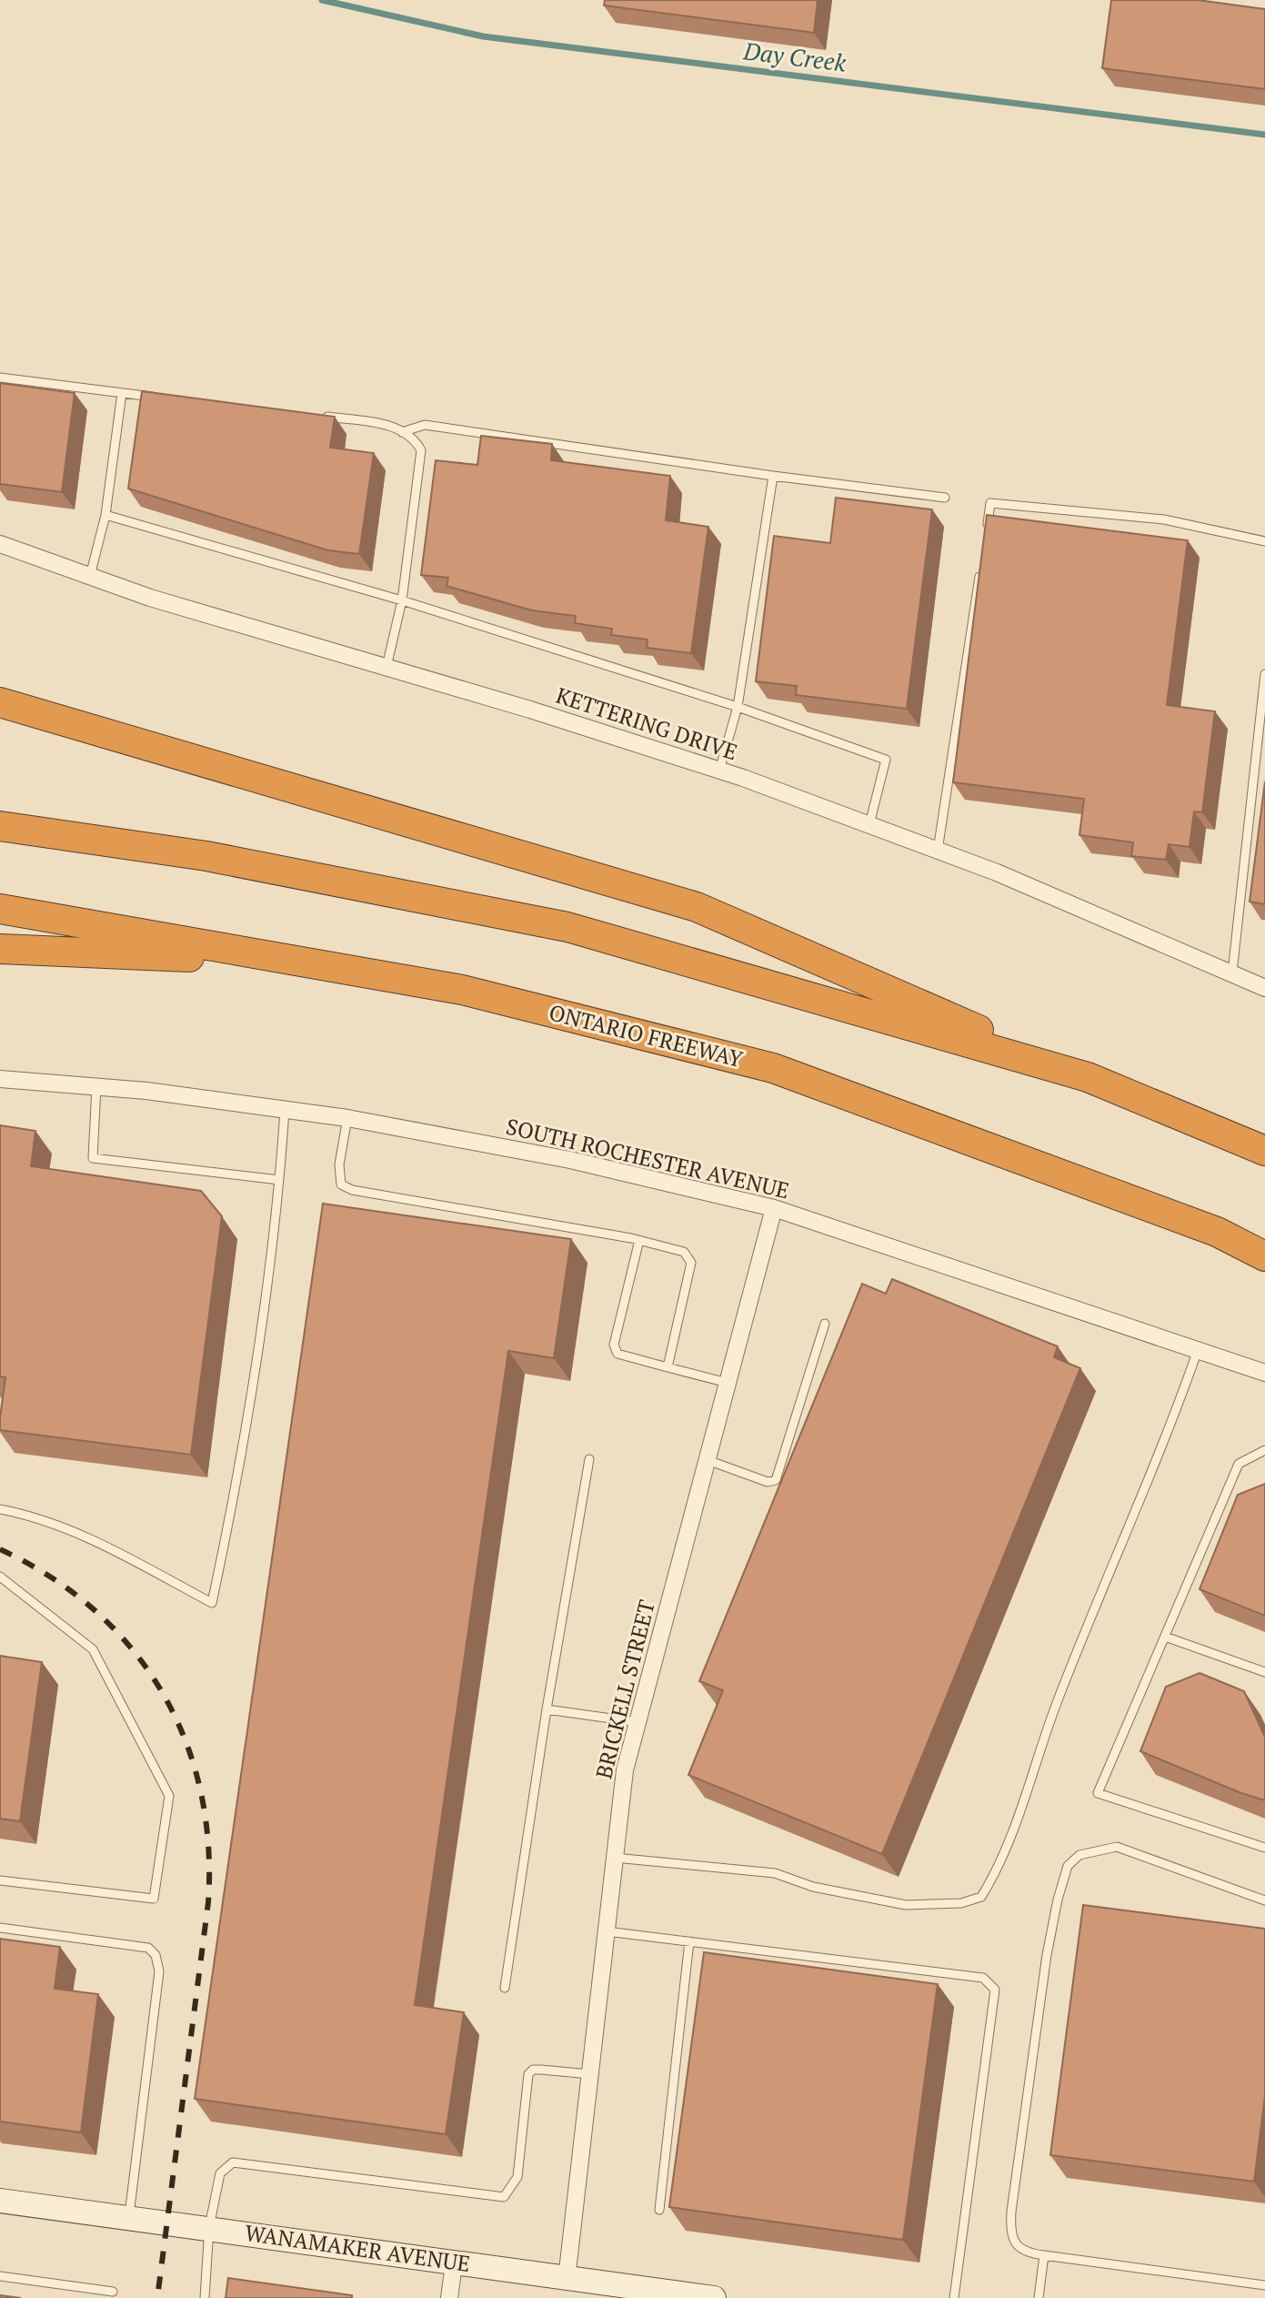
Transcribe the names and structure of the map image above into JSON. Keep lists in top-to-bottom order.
{
  "streets": {
    "highway": ["ONTARIO FREEWAY"],
    "street": [
      "KETTERING DRIVE",
      "SOUTH ROCHESTER AVENUE",
      "BRICKELL STREET",
      "WANAMAKER AVENUE"
    ]
  },
  "crossings": [
    ["SOUTH ROCHESTER AVENUE", "BRICKELL STREET"],
    ["BRICKELL STREET", "WANAMAKER AVENUE"]
  ],
  "water": ["Day Creek"]
}
